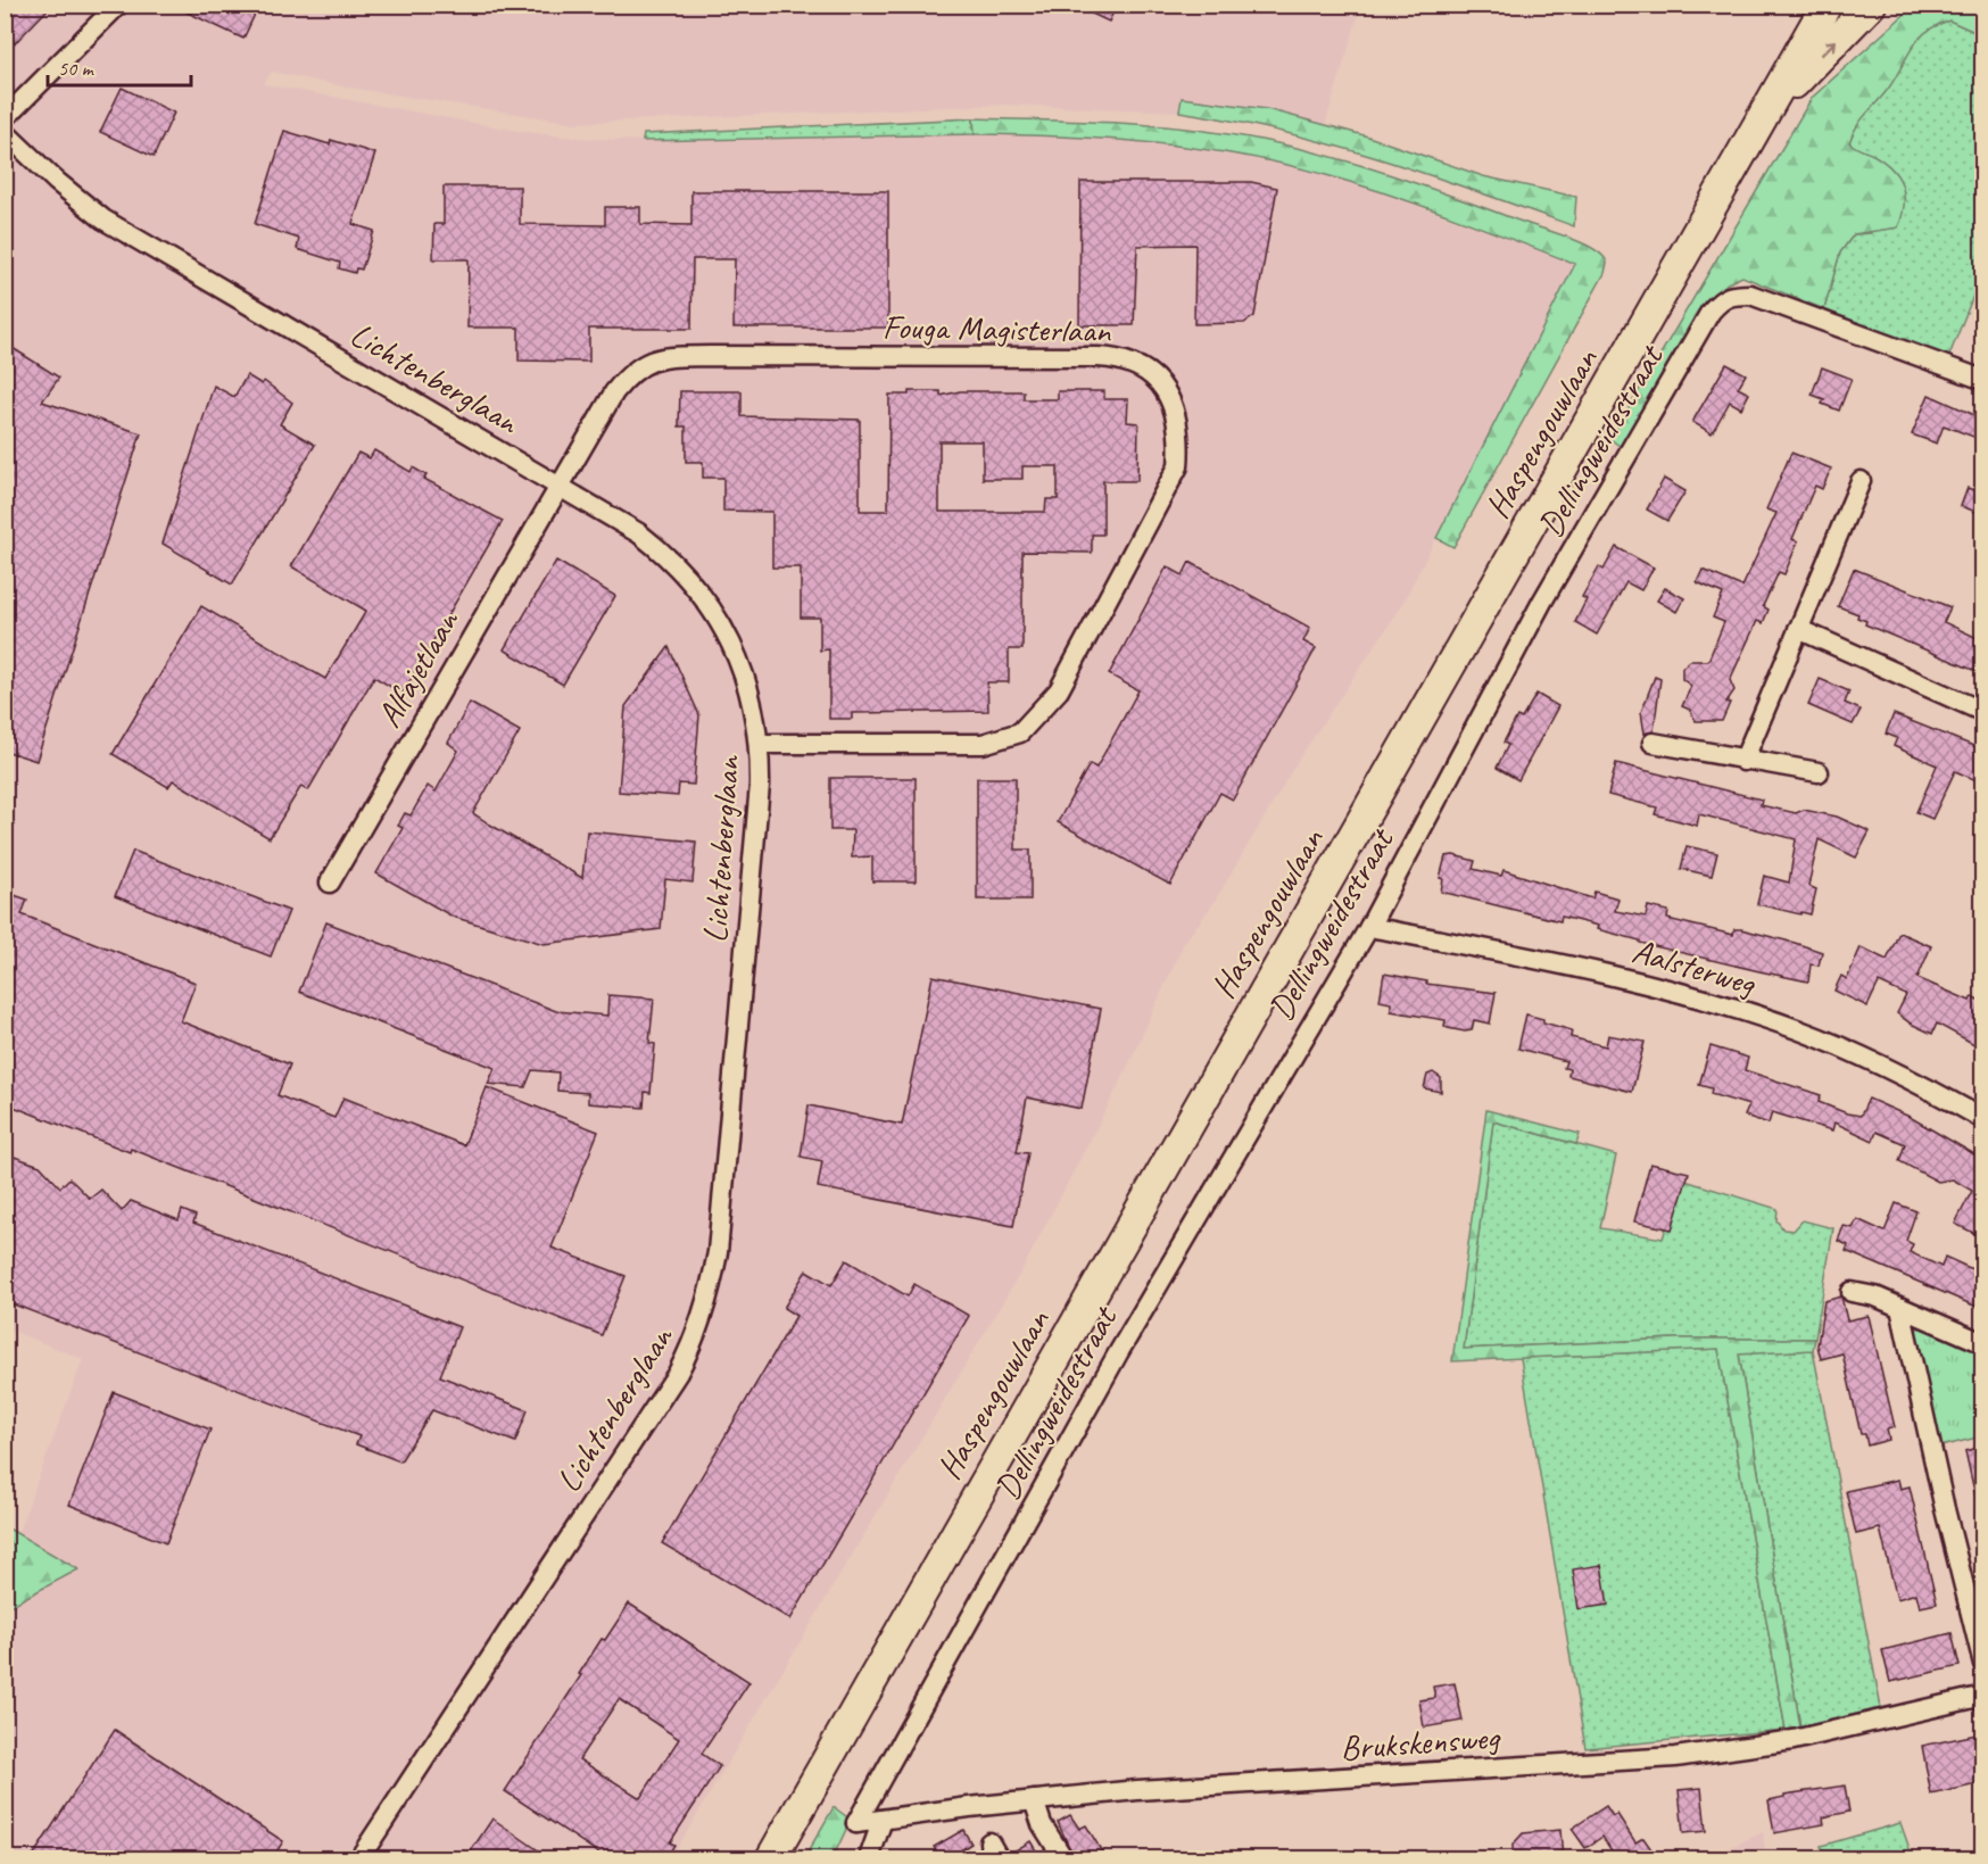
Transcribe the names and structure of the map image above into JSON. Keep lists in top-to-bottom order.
{
  "streets": {
    "main road": ["Haspengouwlaan"],
    "street": [
      "Fouga Magisterlaan",
      "Lichtenberglaan",
      "Dellingweidestraat",
      "Alfajetlaan",
      "Aalsterweg",
      "Brukskensweg"
    ]
  },
  "crossings": [
    ["Fouga Magisterlaan", "Lichtenberglaan"],
    ["Fouga Magisterlaan", "Alfajetlaan"],
    ["Lichtenberglaan", "Alfajetlaan"],
    ["Dellingweidestraat", "Aalsterweg"],
    ["Dellingweidestraat", "Brukskensweg"]
  ],
  "scale_bar": "50 m"
}
